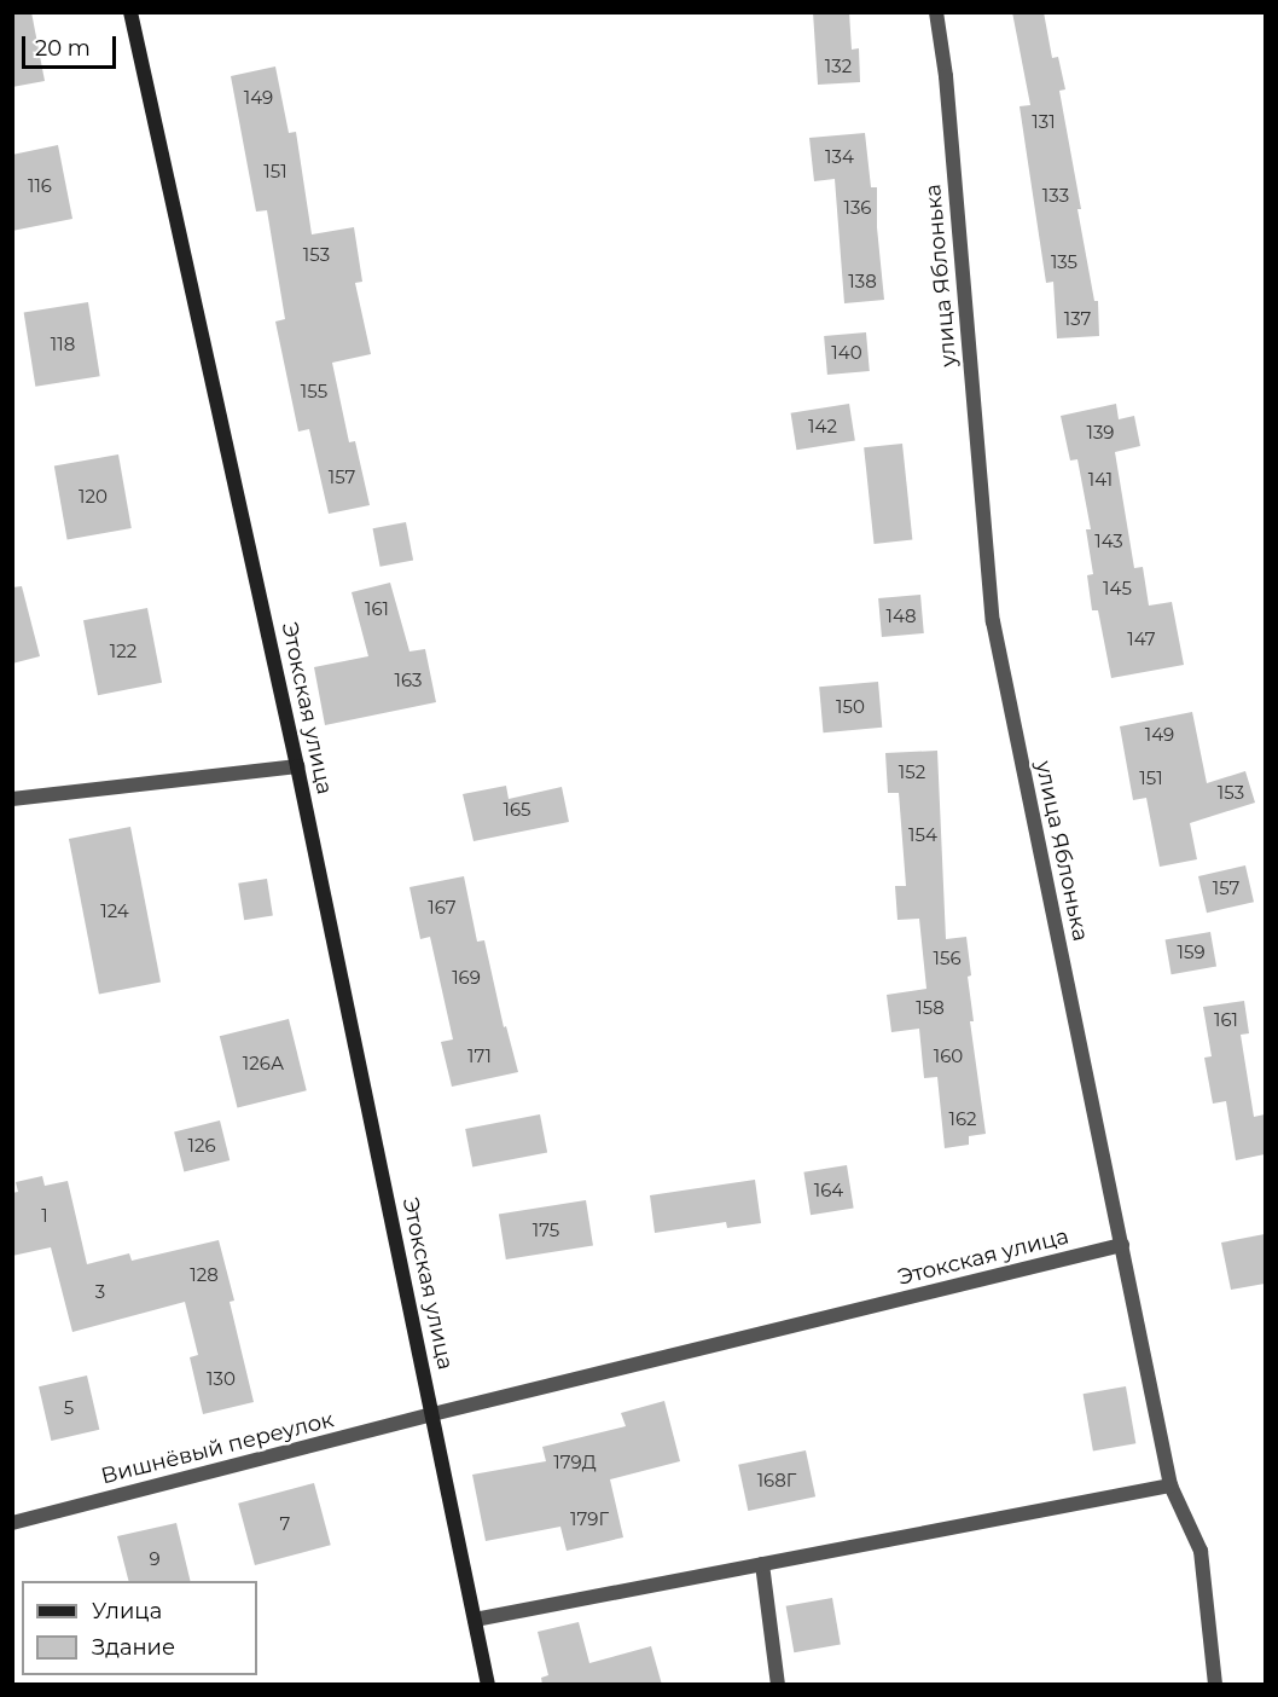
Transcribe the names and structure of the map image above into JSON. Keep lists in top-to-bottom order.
{
  "streets": {
    "main road": ["Этокская улица"],
    "street": ["улица Яблонька", "Вишнёвый переулок"]
  },
  "crossings": [
    ["улица Яблонька", "Этокская улица"],
    ["Этокская улица", "Вишнёвый переулок"]
  ],
  "house_numbers": [
    "132",
    "149",
    "131",
    "134",
    "151",
    "116",
    "133",
    "136",
    "153",
    "135",
    "138",
    "137",
    "118",
    "140",
    "155",
    "142",
    "139",
    "157",
    "141",
    "120",
    "143",
    "145",
    "161",
    "148",
    "147",
    "122",
    "163",
    "150",
    "149",
    "152",
    "151",
    "153",
    "165",
    "154",
    "157",
    "167",
    "124",
    "159",
    "156",
    "169",
    "158",
    "161",
    "171",
    "160",
    "126А",
    "162",
    "126",
    "164",
    "1",
    "175",
    "128",
    "3",
    "130",
    "5",
    "179Д",
    "168Г",
    "179Г",
    "7",
    "9"
  ],
  "legend": ["Улица", "Здание"],
  "scale_bar": "20 m"
}
